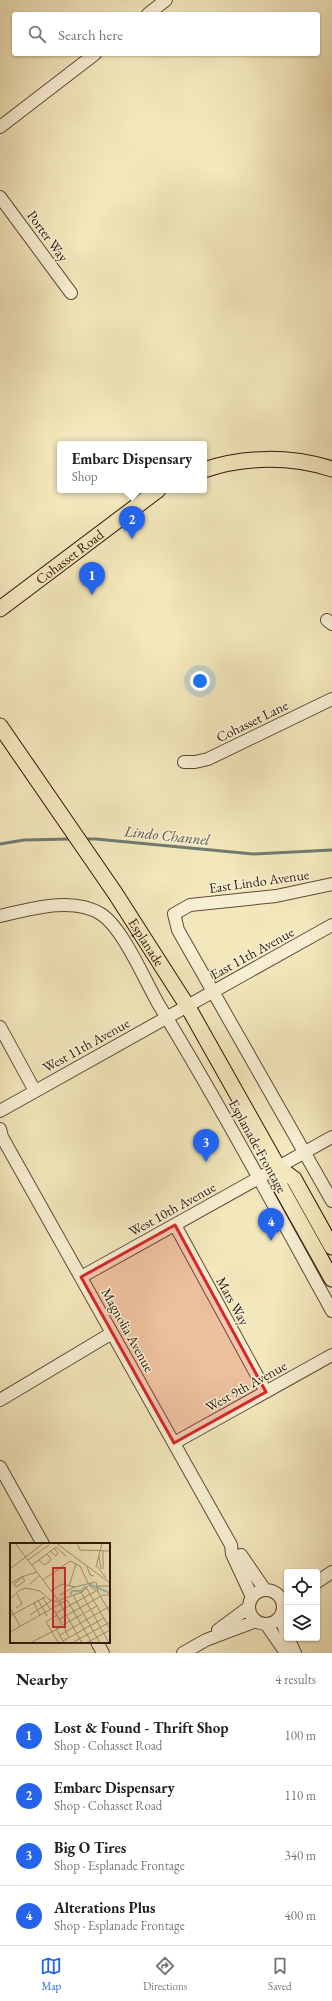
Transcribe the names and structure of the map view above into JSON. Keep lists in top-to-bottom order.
{
  "streets": {
    "main road": ["Cohasset Road", "Esplanade"],
    "street": [
      "Porter Way",
      "Cohasset Lane",
      "East Lindo Avenue",
      "East 11th Avenue",
      "West 11th Avenue",
      "Esplanade Frontage",
      "West 10th Avenue",
      "Mars Way",
      "Magnolia Avenue",
      "West 9th Avenue"
    ]
  },
  "crossings": [
    ["East Lindo Avenue", "East 11th Avenue"],
    ["Esplanade", "East 11th Avenue"],
    ["Esplanade", "West 11th Avenue"],
    ["Esplanade", "West 10th Avenue"],
    ["East 11th Avenue", "West 11th Avenue"],
    ["West 11th Avenue", "Esplanade Frontage"],
    ["Esplanade Frontage", "West 10th Avenue"],
    ["West 10th Avenue", "Mars Way"],
    ["West 10th Avenue", "Magnolia Avenue"],
    ["Mars Way", "West 9th Avenue"],
    ["Magnolia Avenue", "West 9th Avenue"]
  ],
  "water": ["Lindo Channel"],
  "page": {
    "search": "Search here",
    "popup": ["Embarc Dispensary", "Shop"],
    "pins": [
      "2",
      "1",
      "3",
      "4"
    ],
    "heading": ["Nearby", "4 results"],
    "list": [
      {
        "mark": "1",
        "name": "Lost & Found - Thrift Shop",
        "note": "Shop · Cohasset Road",
        "value": "100 m"
      },
      {
        "mark": "2",
        "name": "Embarc Dispensary",
        "note": "Shop · Cohasset Road",
        "value": "110 m"
      },
      {
        "mark": "3",
        "name": "Big O Tires",
        "note": "Shop · Esplanade Frontage",
        "value": "340 m"
      },
      {
        "mark": "4",
        "name": "Alterations Plus",
        "note": "Shop · Esplanade Frontage",
        "value": "400 m"
      }
    ],
    "nav": ["Map", "Directions", "Saved"]
  }
}
